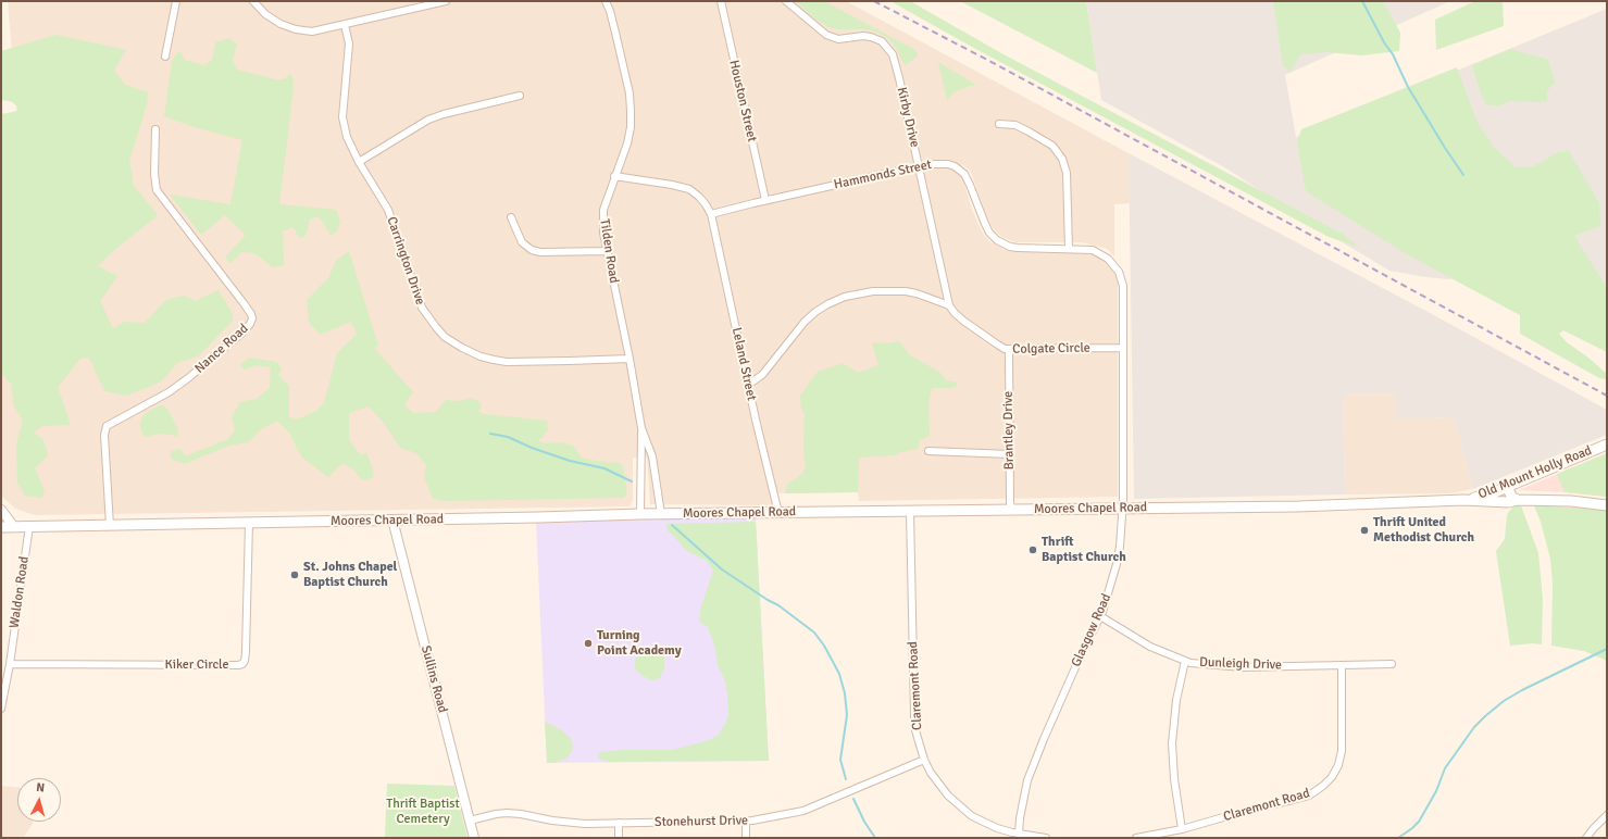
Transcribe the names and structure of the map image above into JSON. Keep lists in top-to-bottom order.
{
  "streets": {
    "main road": ["Old Mount Holly Road", "Moores Chapel Road"],
    "street": [
      "Houston Street",
      "Kirby Drive",
      "Hammonds Street",
      "Tilden Road",
      "Carrington Drive",
      "Nance Road",
      "Colgate Circle",
      "Leland Street",
      "Brantley Drive",
      "Waldon Road",
      "Glasgow Road",
      "Dunleigh Drive",
      "Kiker Circle",
      "Sullins Road",
      "Claremont Road",
      "Stonehurst Drive"
    ]
  },
  "crossings": [
    ["Houston Street", "Hammonds Street"],
    ["Kirby Drive", "Hammonds Street"],
    ["Kirby Drive", "Colgate Circle"],
    ["Hammonds Street", "Leland Street"],
    ["Hammonds Street", "Glasgow Road"],
    ["Tilden Road", "Carrington Drive"],
    ["Tilden Road", "Moores Chapel Road"],
    ["Nance Road", "Moores Chapel Road"],
    ["Colgate Circle", "Leland Street"],
    ["Colgate Circle", "Brantley Drive"],
    ["Colgate Circle", "Glasgow Road"],
    ["Leland Street", "Moores Chapel Road"],
    ["Brantley Drive", "Moores Chapel Road"],
    ["Old Mount Holly Road", "Moores Chapel Road"],
    ["Moores Chapel Road", "Waldon Road"],
    ["Moores Chapel Road", "Glasgow Road"],
    ["Moores Chapel Road", "Kiker Circle"],
    ["Moores Chapel Road", "Sullins Road"],
    ["Moores Chapel Road", "Claremont Road"],
    ["Waldon Road", "Kiker Circle"],
    ["Glasgow Road", "Dunleigh Drive"],
    ["Glasgow Road", "Claremont Road"],
    ["Dunleigh Drive", "Claremont Road"],
    ["Sullins Road", "Stonehurst Drive"],
    ["Claremont Road", "Stonehurst Drive"]
  ],
  "parks": ["Thrift Baptist Cemetery"],
  "places": [
    "Thrift United Methodist Church",
    "Thrift Baptist Church",
    "St. Johns Chapel Baptist Church",
    "Turning Point Academy"
  ],
  "north": "top"
}
